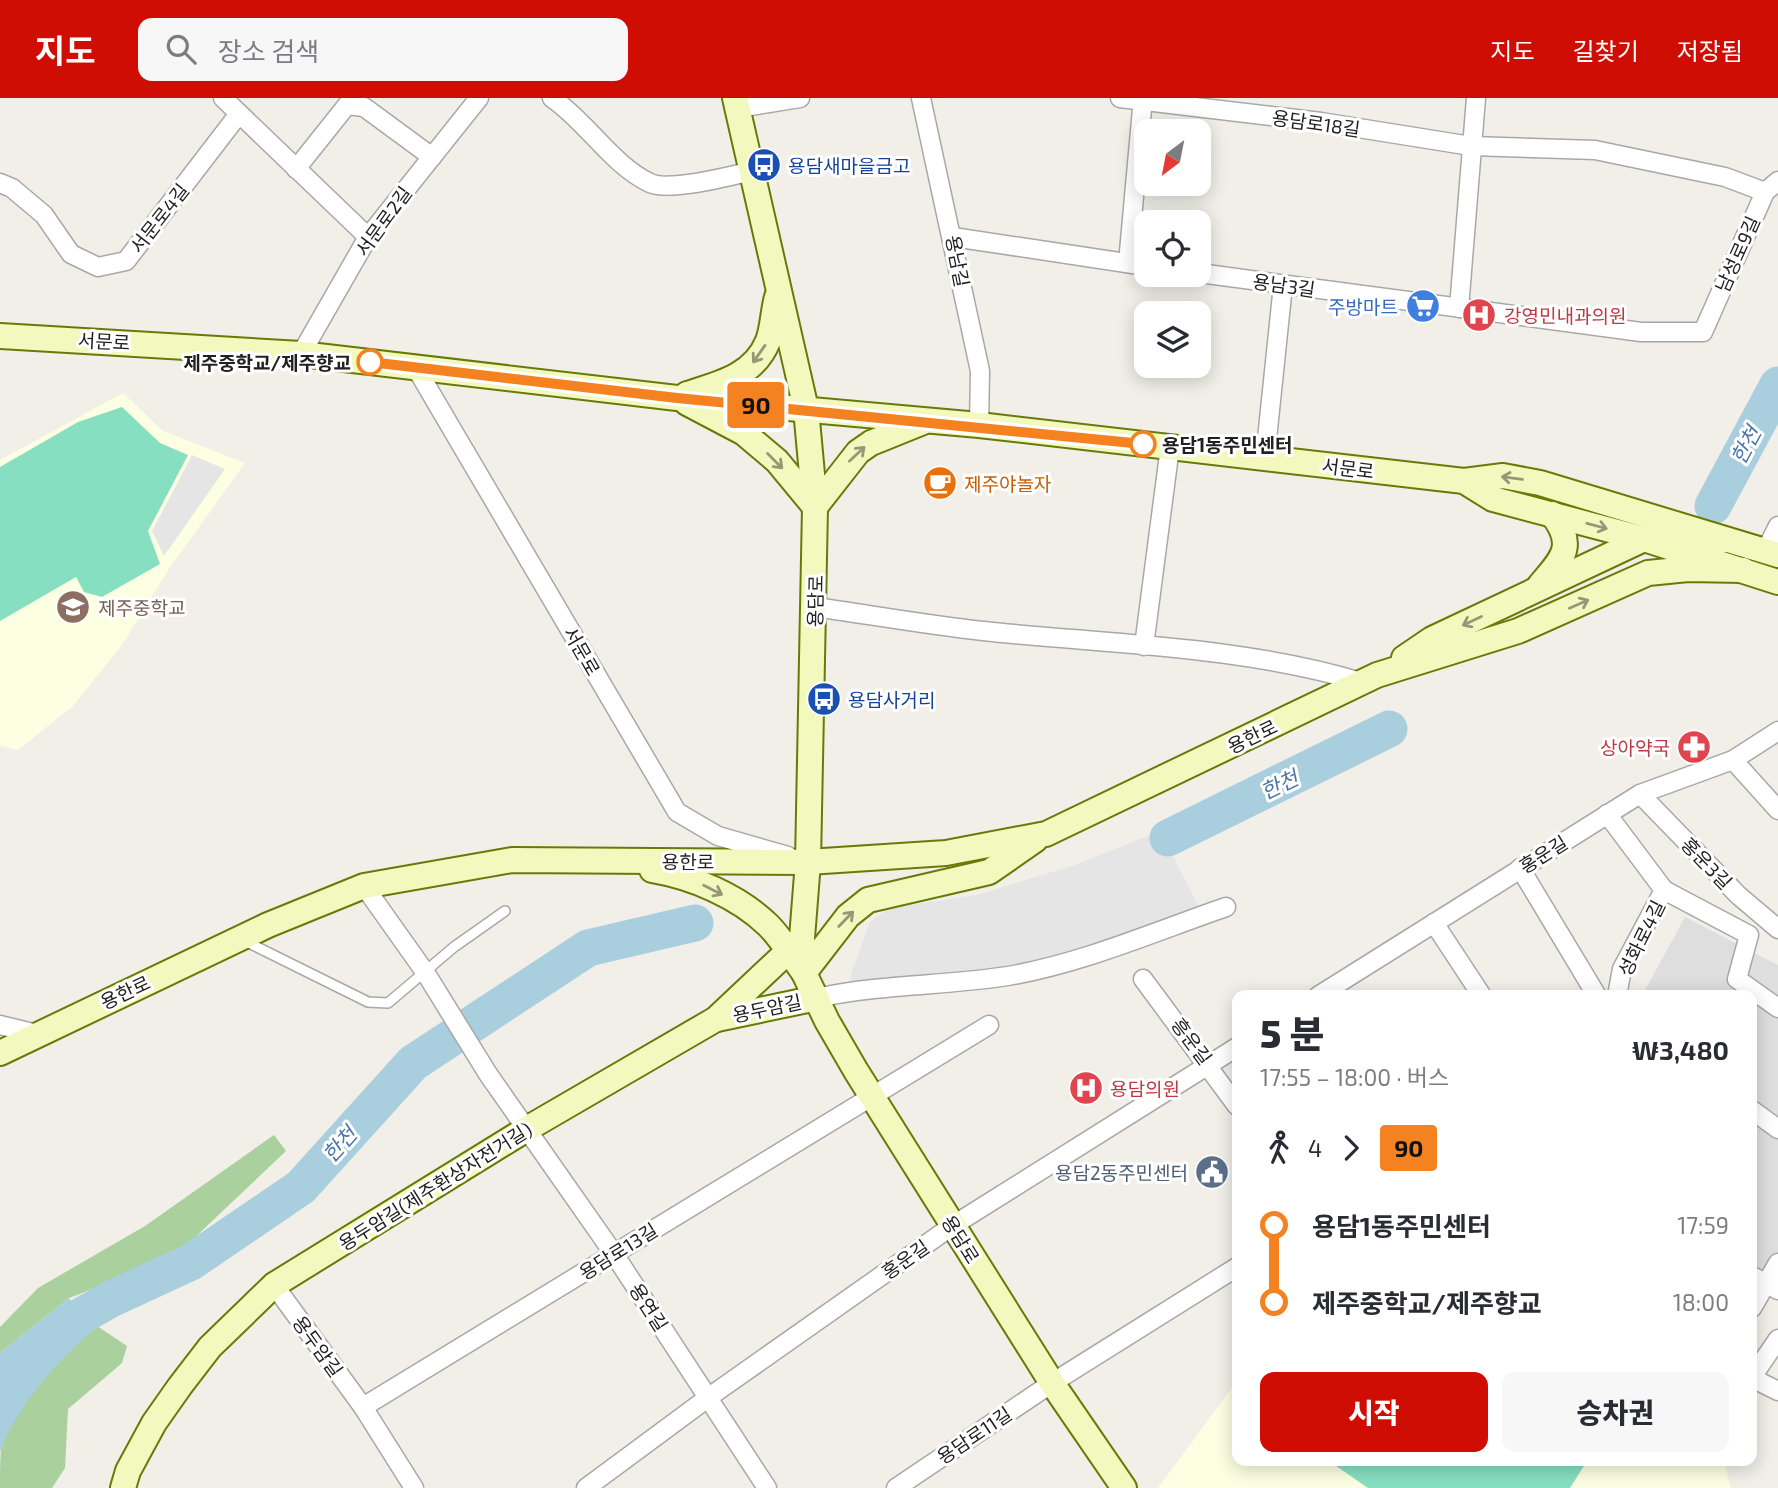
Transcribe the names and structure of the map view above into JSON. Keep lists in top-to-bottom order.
{
  "streets": {
    "main road": [
      "서문로",
      "용담로",
      "용한로",
      "용두암길",
      "용두암길(제주환상자전거길)"
    ],
    "street": [
      "용담로18길",
      "서문로4길",
      "서문로2길",
      "남성로9길",
      "용남길",
      "용남3길",
      "홍운길",
      "홍운3길",
      "성화로4길",
      "흥운길",
      "용담로13길",
      "용연길",
      "용담로11길"
    ]
  },
  "crossings": [
    ["용담로18길", "남성로9길"],
    ["서문로2길", "서문로"],
    ["남성로9길", "용남3길"],
    ["용남길", "서문로"],
    ["서문로", "용담로"],
    ["서문로", "용한로"],
    ["용담로", "용한로"],
    ["용담로", "홍운길"],
    ["용담로", "용두암길"],
    ["용담로", "용두암길(제주환상자전거길)"],
    ["용담로", "용담로13길"],
    ["용담로", "용담로11길"],
    ["용한로", "용연길"],
    ["홍운길", "홍운3길"],
    ["홍운길", "성화로4길"],
    ["홍운길", "흥운길"],
    ["홍운길", "용연길"],
    ["용두암길", "용두암길(제주환상자전거길)"],
    ["용두암길", "용담로13길"],
    ["용두암길(제주환상자전거길)", "용연길"],
    ["용담로13길", "용연길"]
  ],
  "water": ["한천"],
  "places": {
    "bus stop": ["용담새마을금고", "용담사거리"],
    "supermarket": ["주방마트"],
    "hospital": ["강영민내과의원", "용담의원"],
    "other": ["제주중학교/제주향교", "용담1동주민센터"],
    "cafe": ["제주야놀자"],
    "school or university": ["제주중학교"],
    "pharmacy": ["상아약국"],
    "public building": ["용담2동주민센터"]
  },
  "lines": ["bus line 90"],
  "north": "bottom left",
  "page": {
    "header": "지도",
    "search": "장소 검색",
    "nav": ["지도", "길찾기", "저장됨"],
    "on_map": "90",
    "heading": ["5 분", "17:55 – 18:00 · 버스", "₩3,480"],
    "legs": ["4", "90"],
    "list": [
      {
        "name": "용담1동주민센터",
        "value": "17:59"
      },
      {
        "name": "제주중학교/제주향교",
        "value": "18:00"
      }
    ],
    "buttons": ["시작", "승차권"]
  }
}
